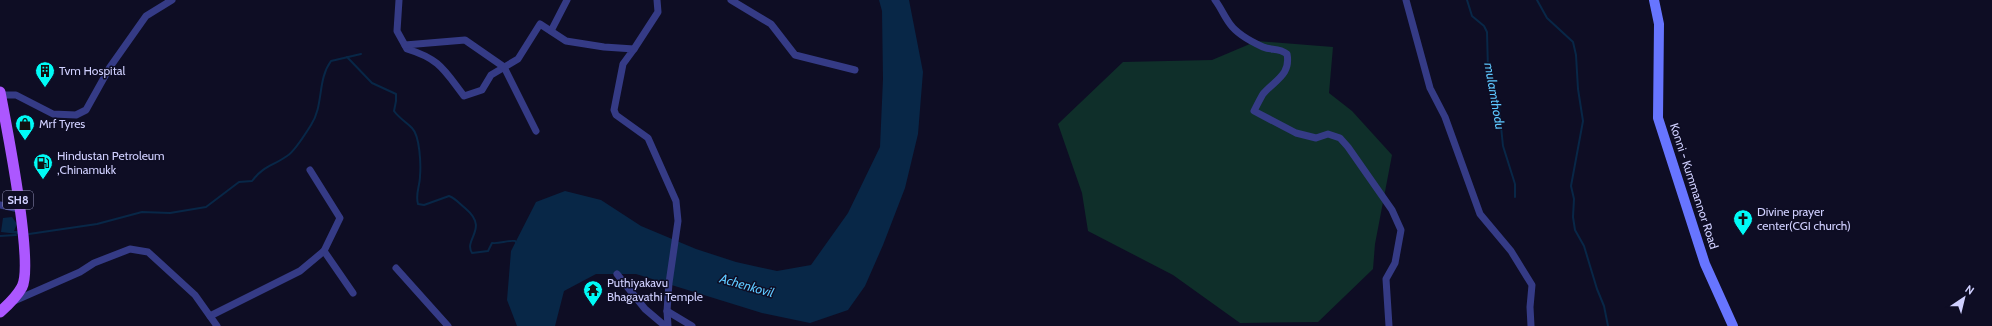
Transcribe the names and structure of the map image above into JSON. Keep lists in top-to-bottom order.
{
  "streets": {
    "main road": ["Konni - Kummannor Road", "SH8"]
  },
  "water": ["mulamthodu", "Achenkovil"],
  "places": {
    "building": ["Tvm Hospital"],
    "shop": ["Mrf Tyres"],
    "fuel station": ["Hindustan Petroleum ,Chinamukk"],
    "church": ["Divine prayer center(CGI church)"],
    "temple": ["Puthiyakavu Bhagavathi Temple"]
  },
  "north": "top right"
}
